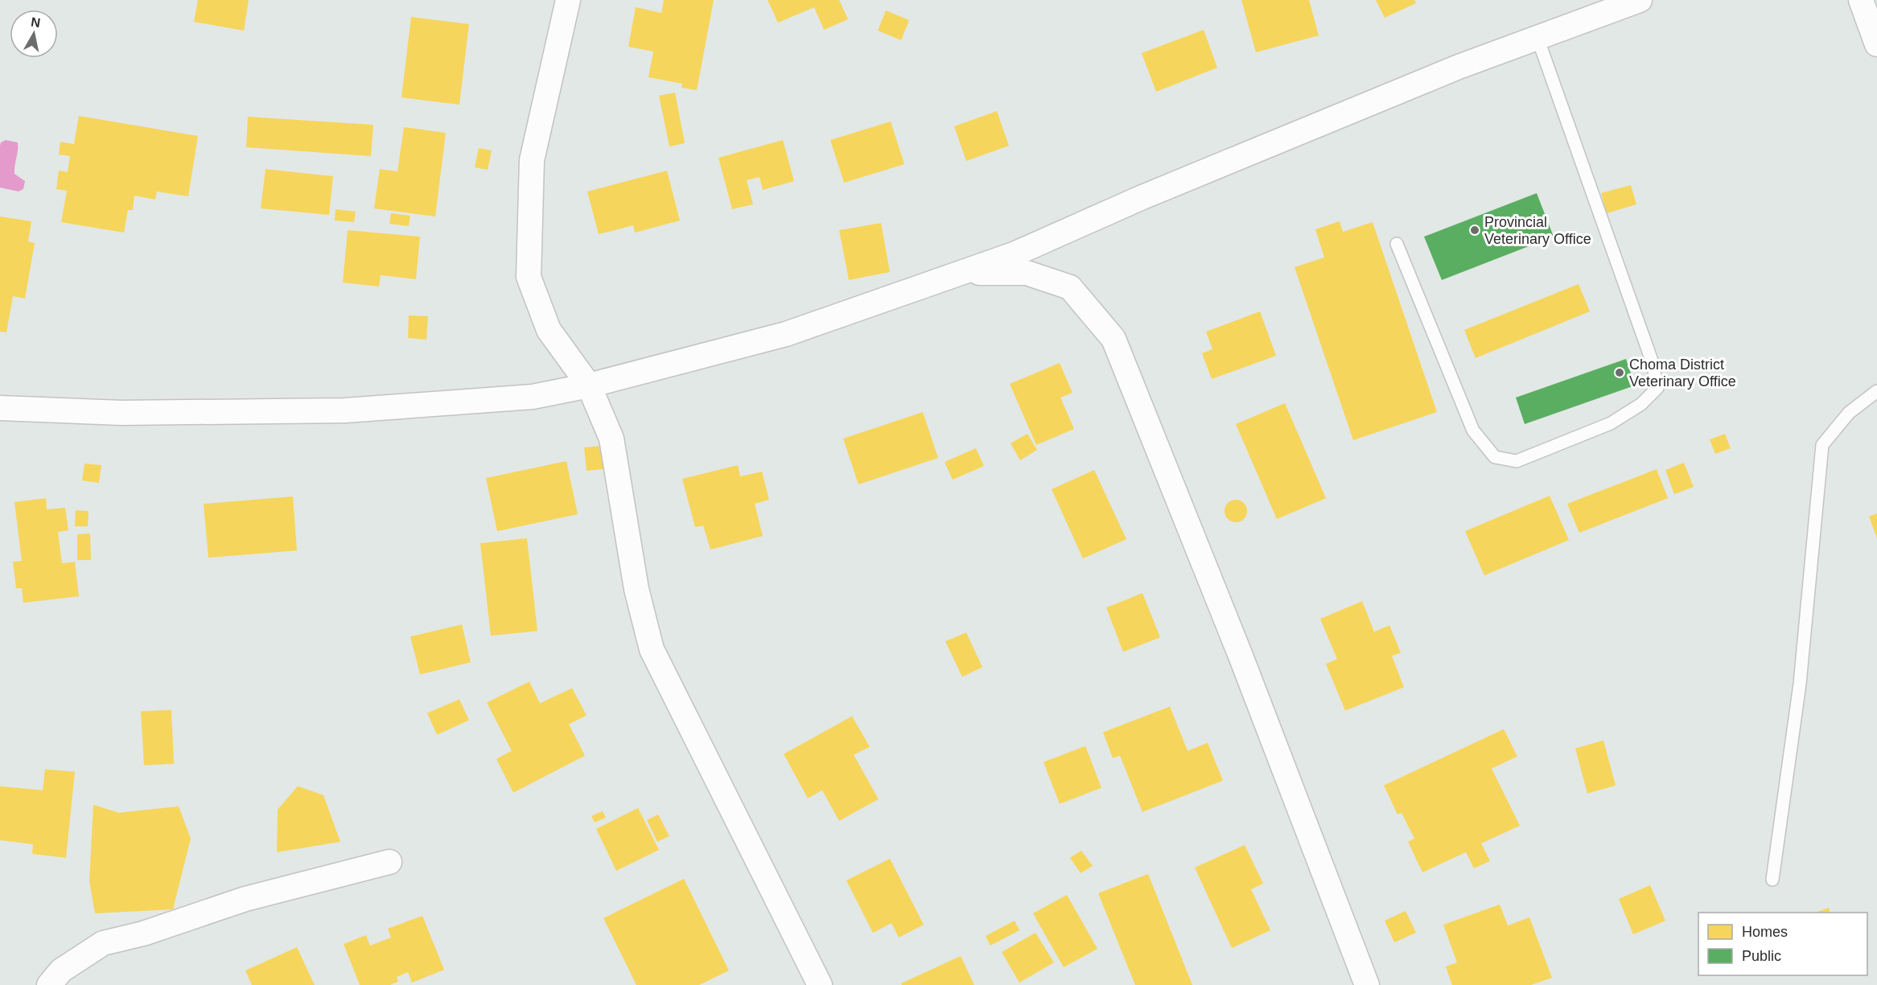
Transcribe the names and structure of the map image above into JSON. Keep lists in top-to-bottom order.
{
  "places": ["Provincial Veterinary Office", "Choma District Veterinary Office"],
  "legend": ["Homes", "Public"],
  "north": "top"
}
